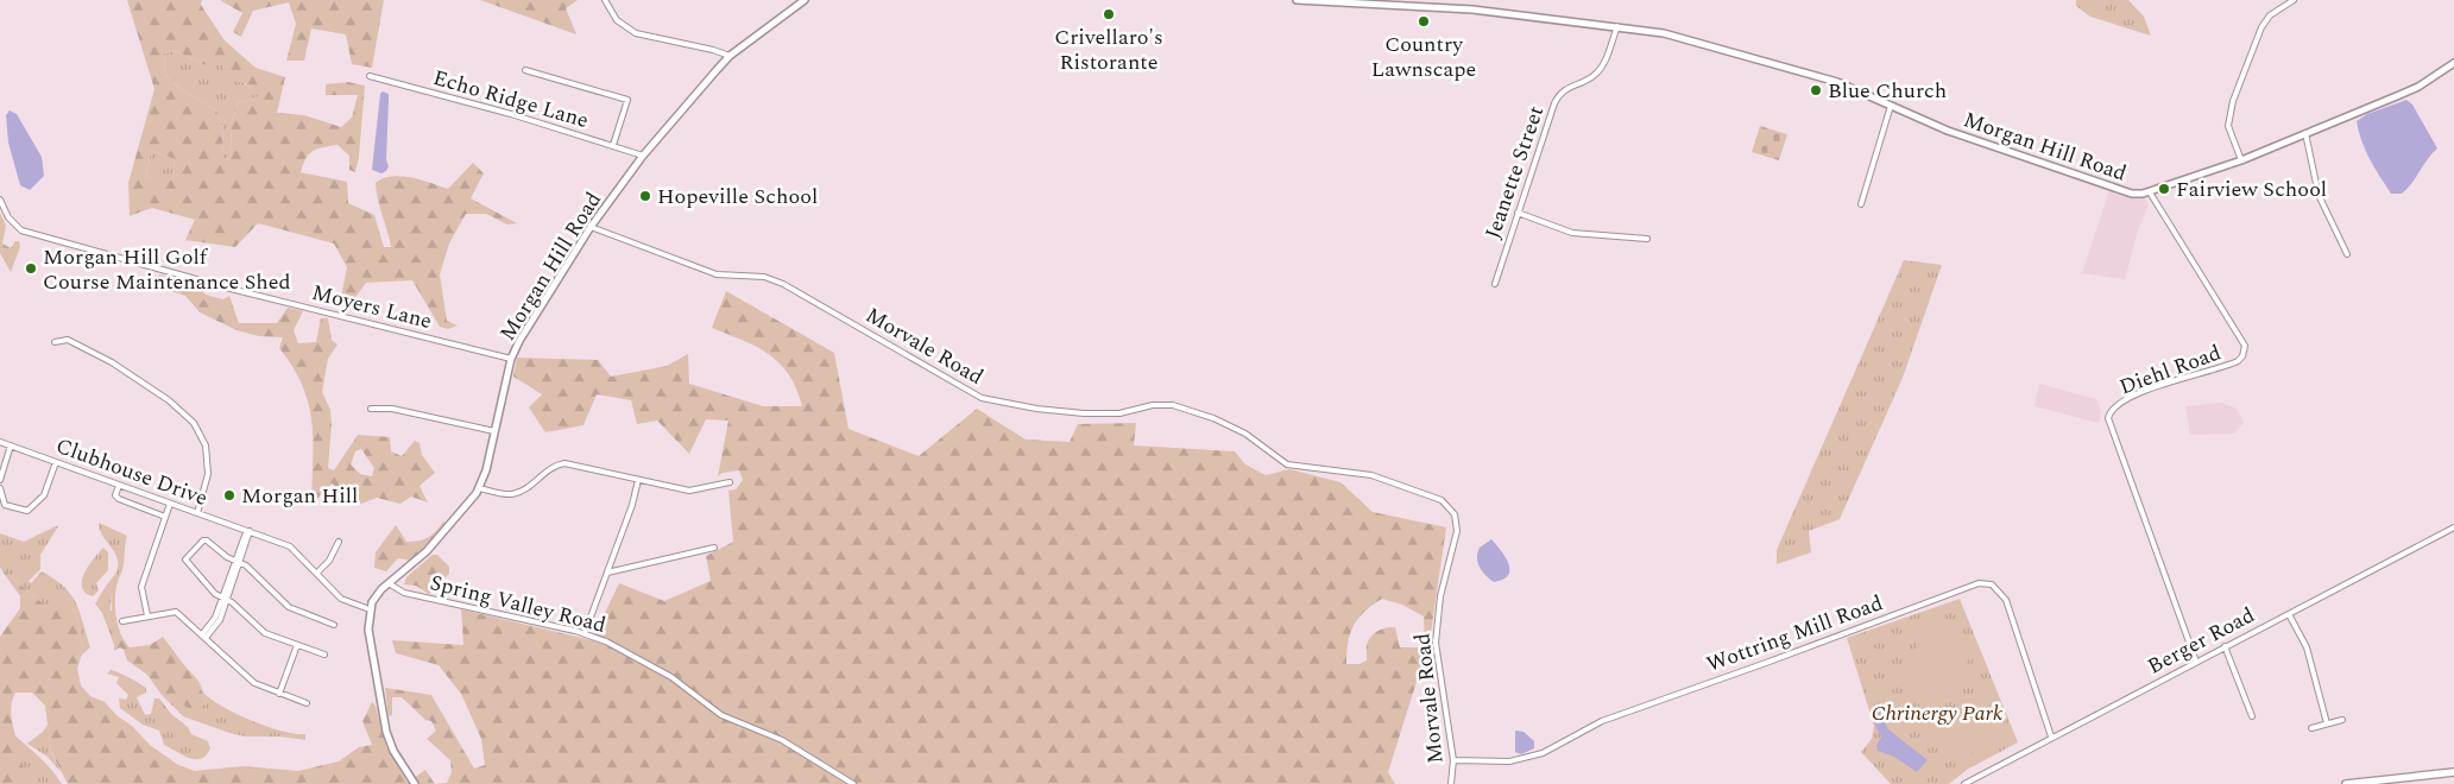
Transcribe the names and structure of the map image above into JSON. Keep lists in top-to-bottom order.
{
  "streets": {
    "main road": ["Morgan Hill Road"],
    "street": [
      "Echo Ridge Lane",
      "Jeanette Street",
      "Moyers Lane",
      "Morvale Road",
      "Diehl Road",
      "Clubhouse Drive",
      "Spring Valley Road",
      "Wottring Mill Road",
      "Berger Road"
    ]
  },
  "crossings": [
    ["Echo Ridge Lane", "Morgan Hill Road"],
    ["Morgan Hill Road", "Jeanette Street"],
    ["Morgan Hill Road", "Moyers Lane"],
    ["Morgan Hill Road", "Morvale Road"],
    ["Morgan Hill Road", "Diehl Road"],
    ["Morgan Hill Road", "Clubhouse Drive"],
    ["Morgan Hill Road", "Spring Valley Road"],
    ["Morvale Road", "Wottring Mill Road"],
    ["Diehl Road", "Berger Road"],
    ["Wottring Mill Road", "Berger Road"]
  ],
  "parks": ["Chrinergy Park"],
  "places": [
    "Crivellaro's Ristorante",
    "Country Lawnscape",
    "Blue Church",
    "Fairview School",
    "Hopeville School",
    "Morgan Hill Golf Course Maintenance Shed",
    "Morgan Hill"
  ]
}
